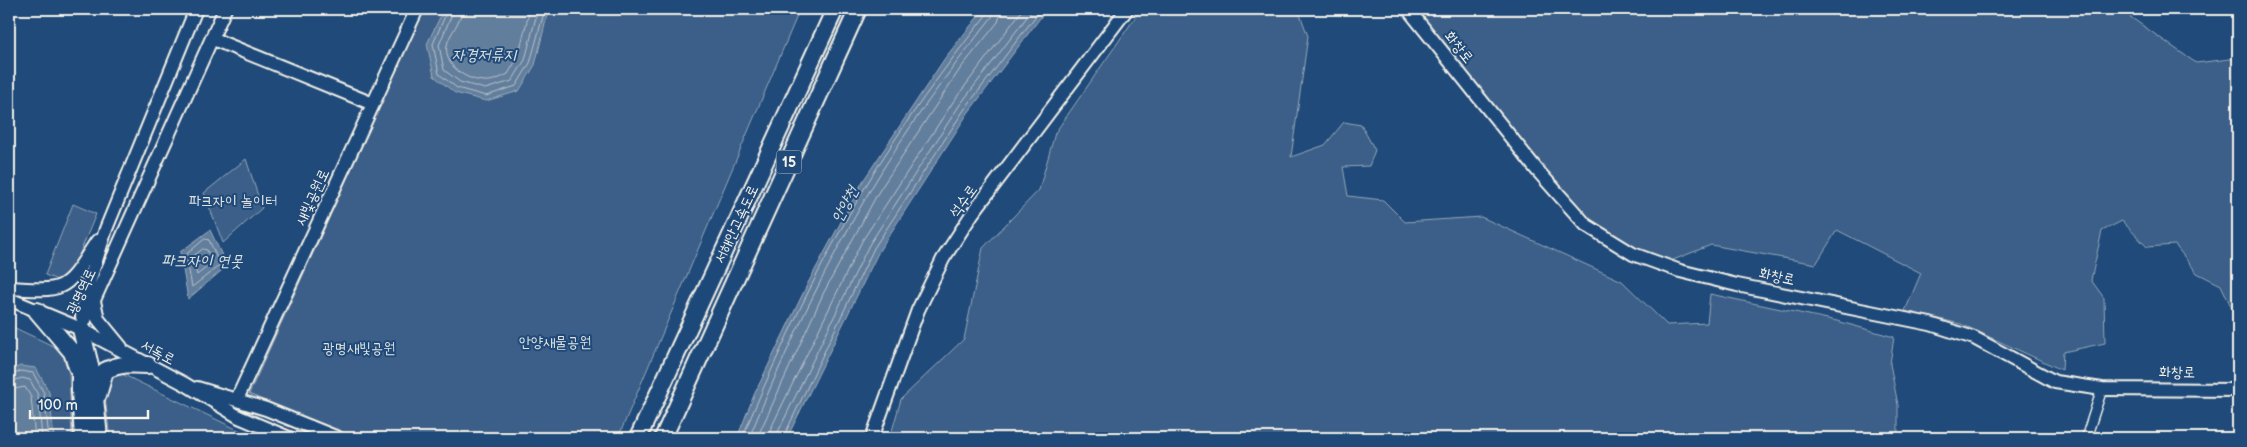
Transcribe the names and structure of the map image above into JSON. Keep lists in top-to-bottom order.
{
  "streets": {
    "highway": ["15", "서해안고속도로"],
    "street": [
      "화창로",
      "새빛공원로",
      "석수로",
      "광명역로",
      "서독로"
    ]
  },
  "crossings": [
    ["광명역로", "서독로"]
  ],
  "water": ["자경저류지", "안양천", "파크자이 연못"],
  "parks": ["파크자이 놀이터", "안양새물공원", "광명새빛공원"],
  "scale_bar": "100 m"
}
